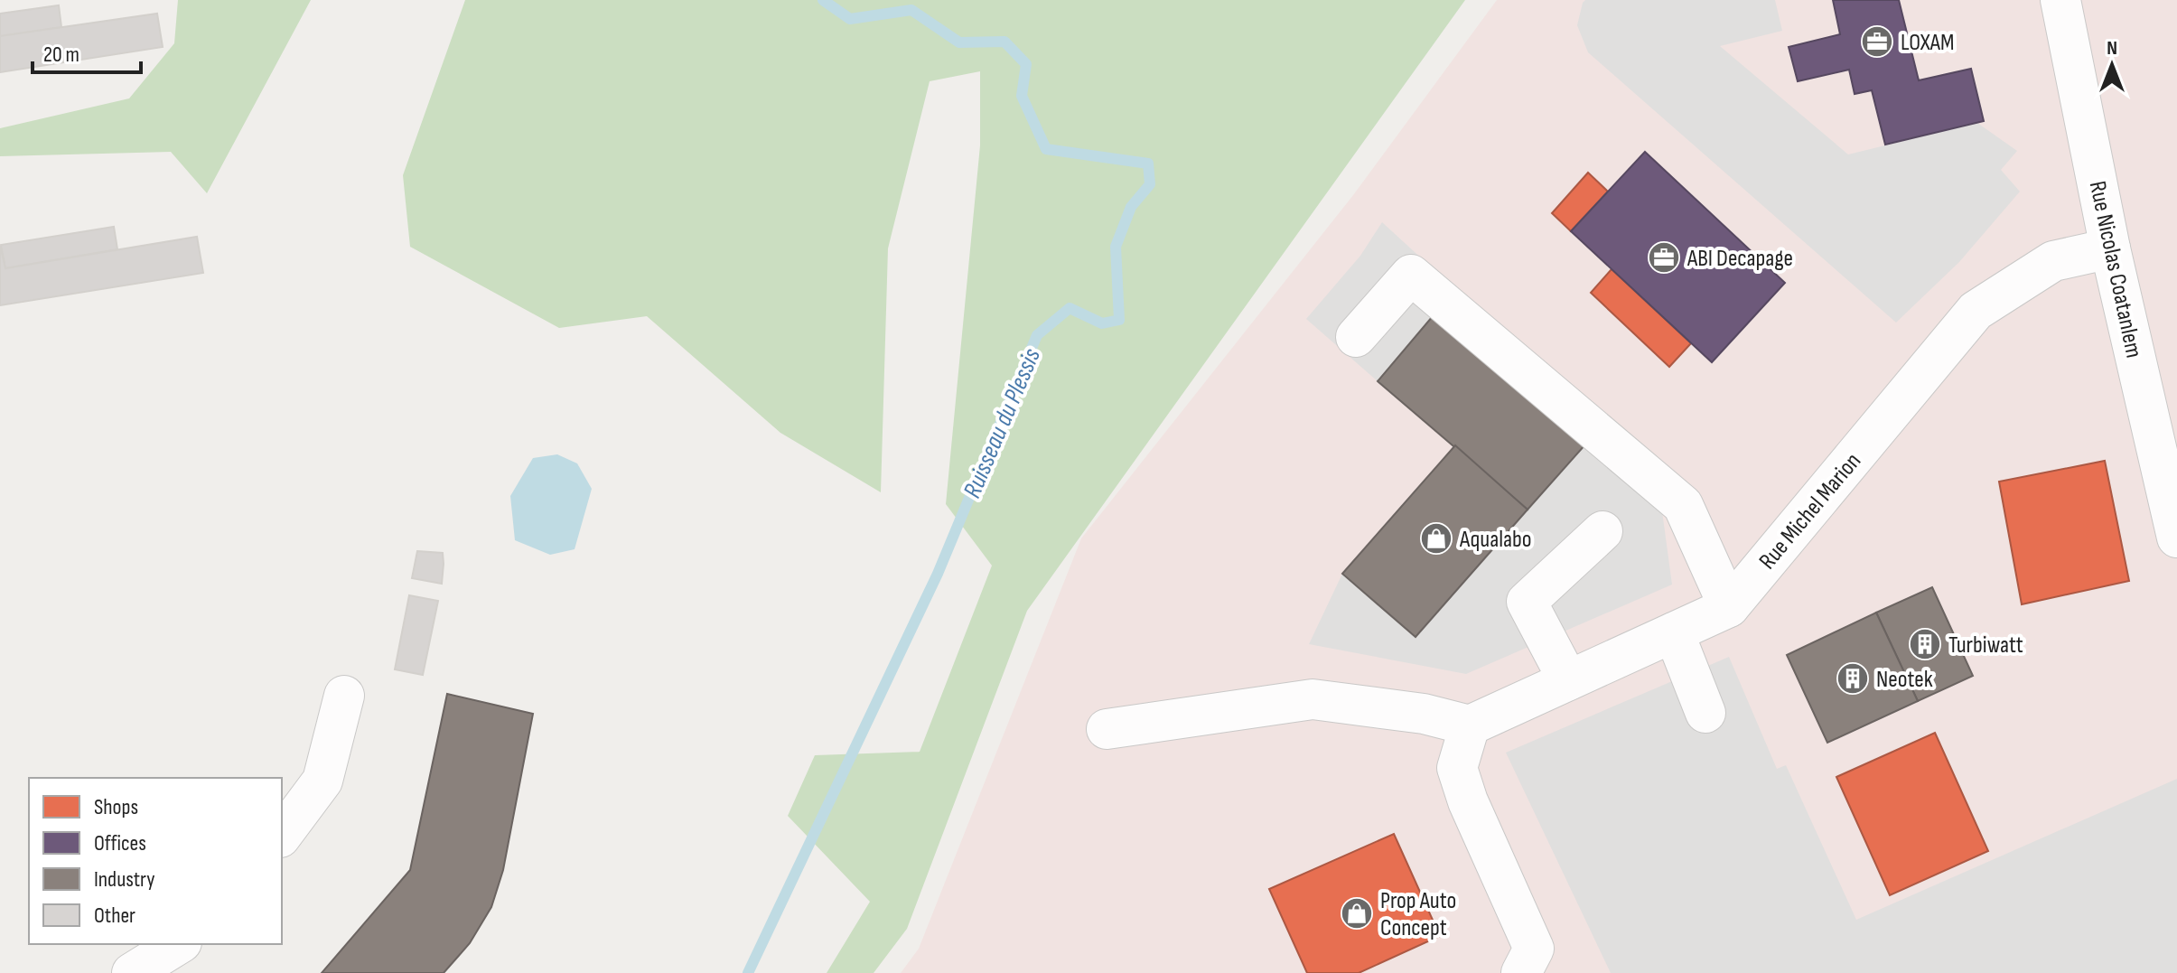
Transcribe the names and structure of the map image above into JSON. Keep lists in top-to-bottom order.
{
  "streets": {
    "street": ["Rue Nicolas Coatanlem", "Rue Michel Marion"]
  },
  "crossings": [
    ["Rue Nicolas Coatanlem", "Rue Michel Marion"]
  ],
  "water": ["Ruisseau du Plessis"],
  "places": {
    "office": ["LOXAM", "ABI Decapage"],
    "shop": ["Aqualabo", "Prop Auto Concept"],
    "building": ["Turbiwatt", "Neotek"]
  },
  "legend": [
    "Shops",
    "Offices",
    "Industry",
    "Other"
  ],
  "scale_bar": "20 m",
  "north": "top"
}
